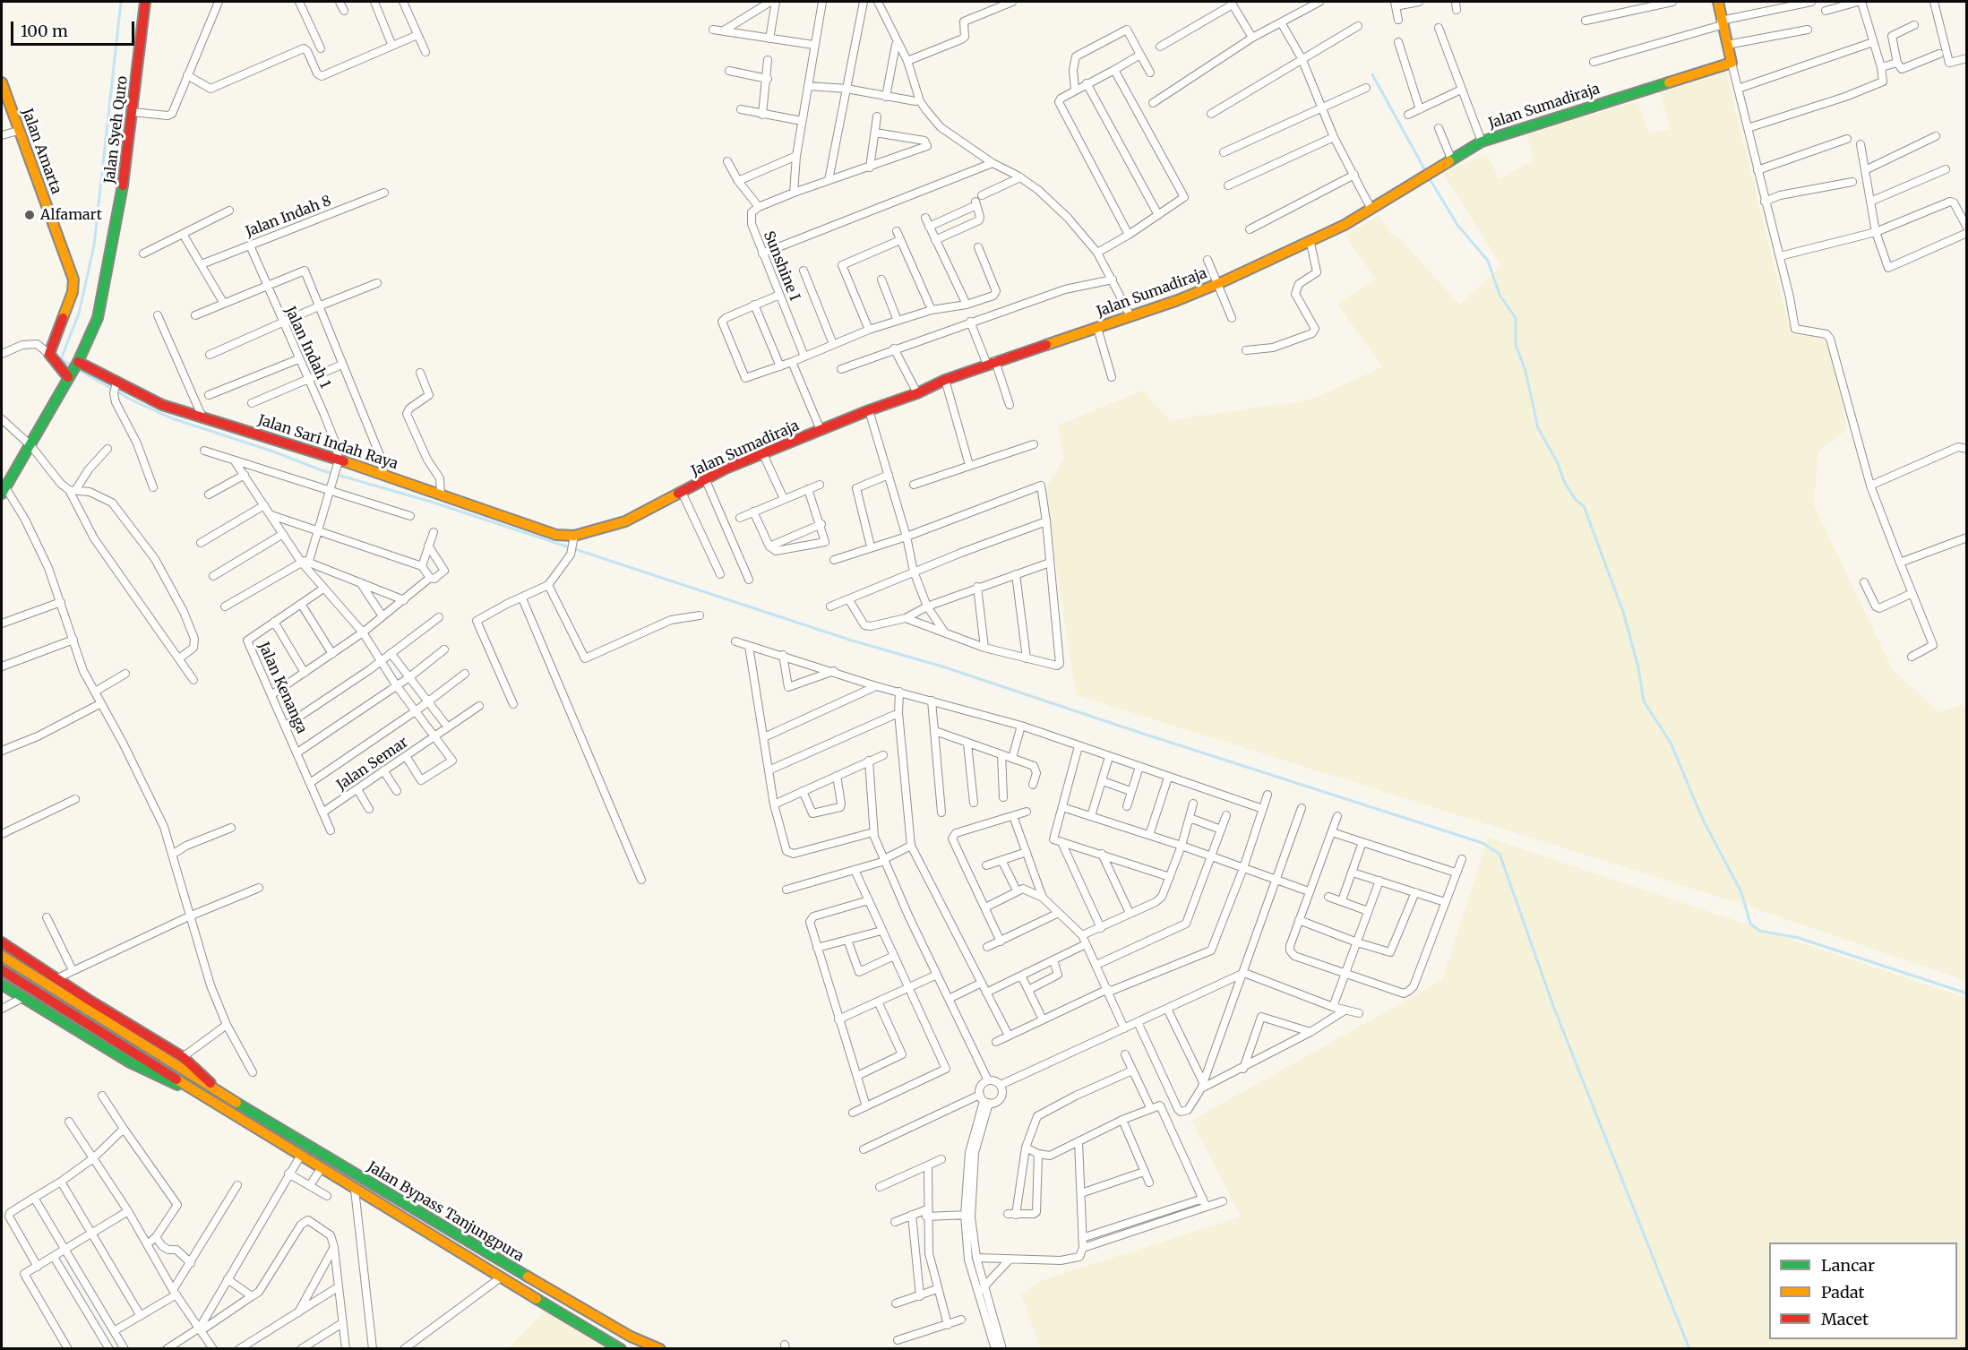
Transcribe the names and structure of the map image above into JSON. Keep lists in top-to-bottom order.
{
  "streets": {
    "main road": [
      "Jalan Sumadiraja",
      "Jalan Syeh Quro",
      "Jalan Amarta",
      "Jalan Sari Indah Raya",
      "Jalan Bypass Tanjungpura"
    ],
    "street": [
      "Jalan Indah 8",
      "Sunshine I",
      "Jalan Indah 1",
      "Jalan Kenanga",
      "Jalan Semar"
    ]
  },
  "crossings": [
    ["Jalan Sumadiraja", "Jalan Sari Indah Raya"],
    ["Jalan Syeh Quro", "Jalan Sari Indah Raya"],
    ["Jalan Indah 8", "Jalan Indah 1"],
    ["Jalan Indah 1", "Jalan Sari Indah Raya"],
    ["Jalan Kenanga", "Jalan Semar"]
  ],
  "places": ["Alfamart"],
  "legend": ["Lancar", "Padat", "Macet"],
  "scale_bar": "100 m"
}
